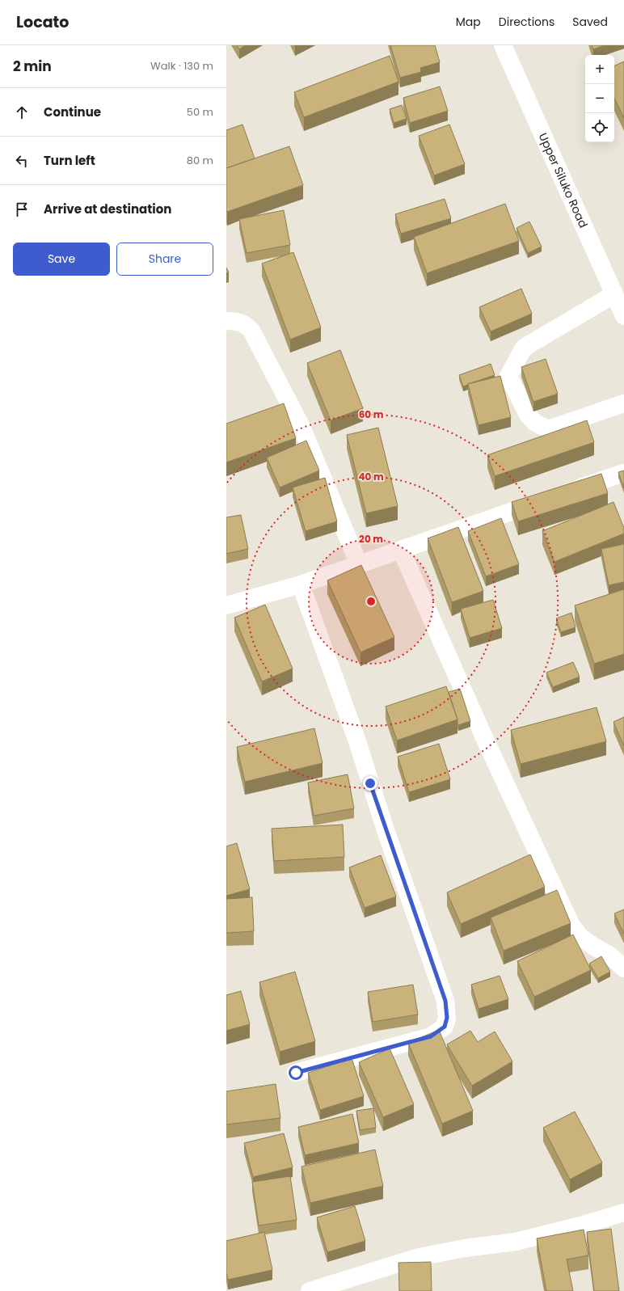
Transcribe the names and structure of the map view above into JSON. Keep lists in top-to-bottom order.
{
  "streets": {
    "street": ["Upper Siluko Road"]
  },
  "page": {
    "header": "Locato",
    "nav": ["Map", "Directions", "Saved"],
    "heading": ["2 min", "Walk · 130 m"],
    "map_buttons": ["+", "−"],
    "list": [
      ["Continue", "50 m"],
      ["Turn left", "80 m"],
      "Arrive at destination"
    ],
    "buttons": ["Save", "Share"]
  },
  "rings": ["60 m", "40 m", "20 m"]
}
